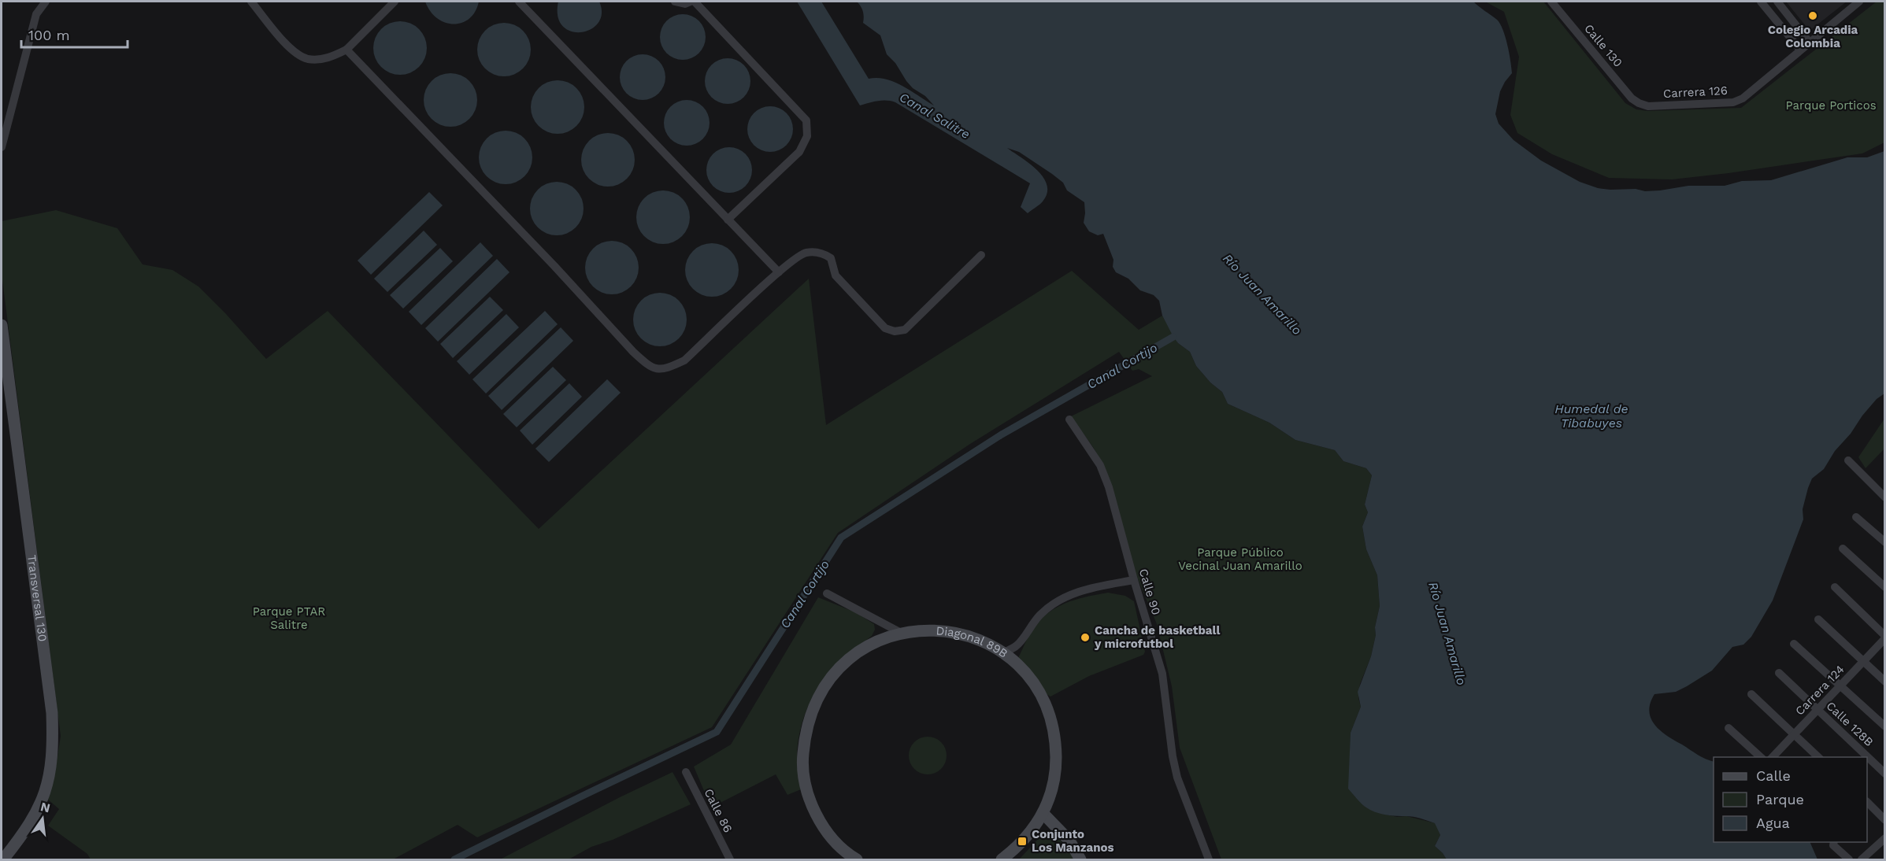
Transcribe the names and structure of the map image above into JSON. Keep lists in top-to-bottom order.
{
  "streets": {
    "street": [
      "Calle 130",
      "Carrera 126",
      "Calle 90",
      "Transversal 130",
      "Diagonal 89B",
      "Carrera 124",
      "Calle 128B",
      "Calle 86"
    ]
  },
  "crossings": [
    ["Calle 130", "Carrera 126"],
    ["Carrera 124", "Calle 128B"]
  ],
  "water": [
    "Canal Salitre",
    "Río Juan Amarillo",
    "Canal Cortijo",
    "Humedal de Tibabuyes"
  ],
  "parks": ["Parque Porticos", "Parque Público Vecinal Juan Amarillo", "Parque PTAR Salitre"],
  "places": {
    "other": ["Colegio Arcadia Colombia", "Cancha de basketball y microfutbol"],
    "transit": ["Conjunto Los Manzanos"]
  },
  "legend": ["Calle", "Parque", "Agua"],
  "scale_bar": "100 m",
  "north": "top"
}
